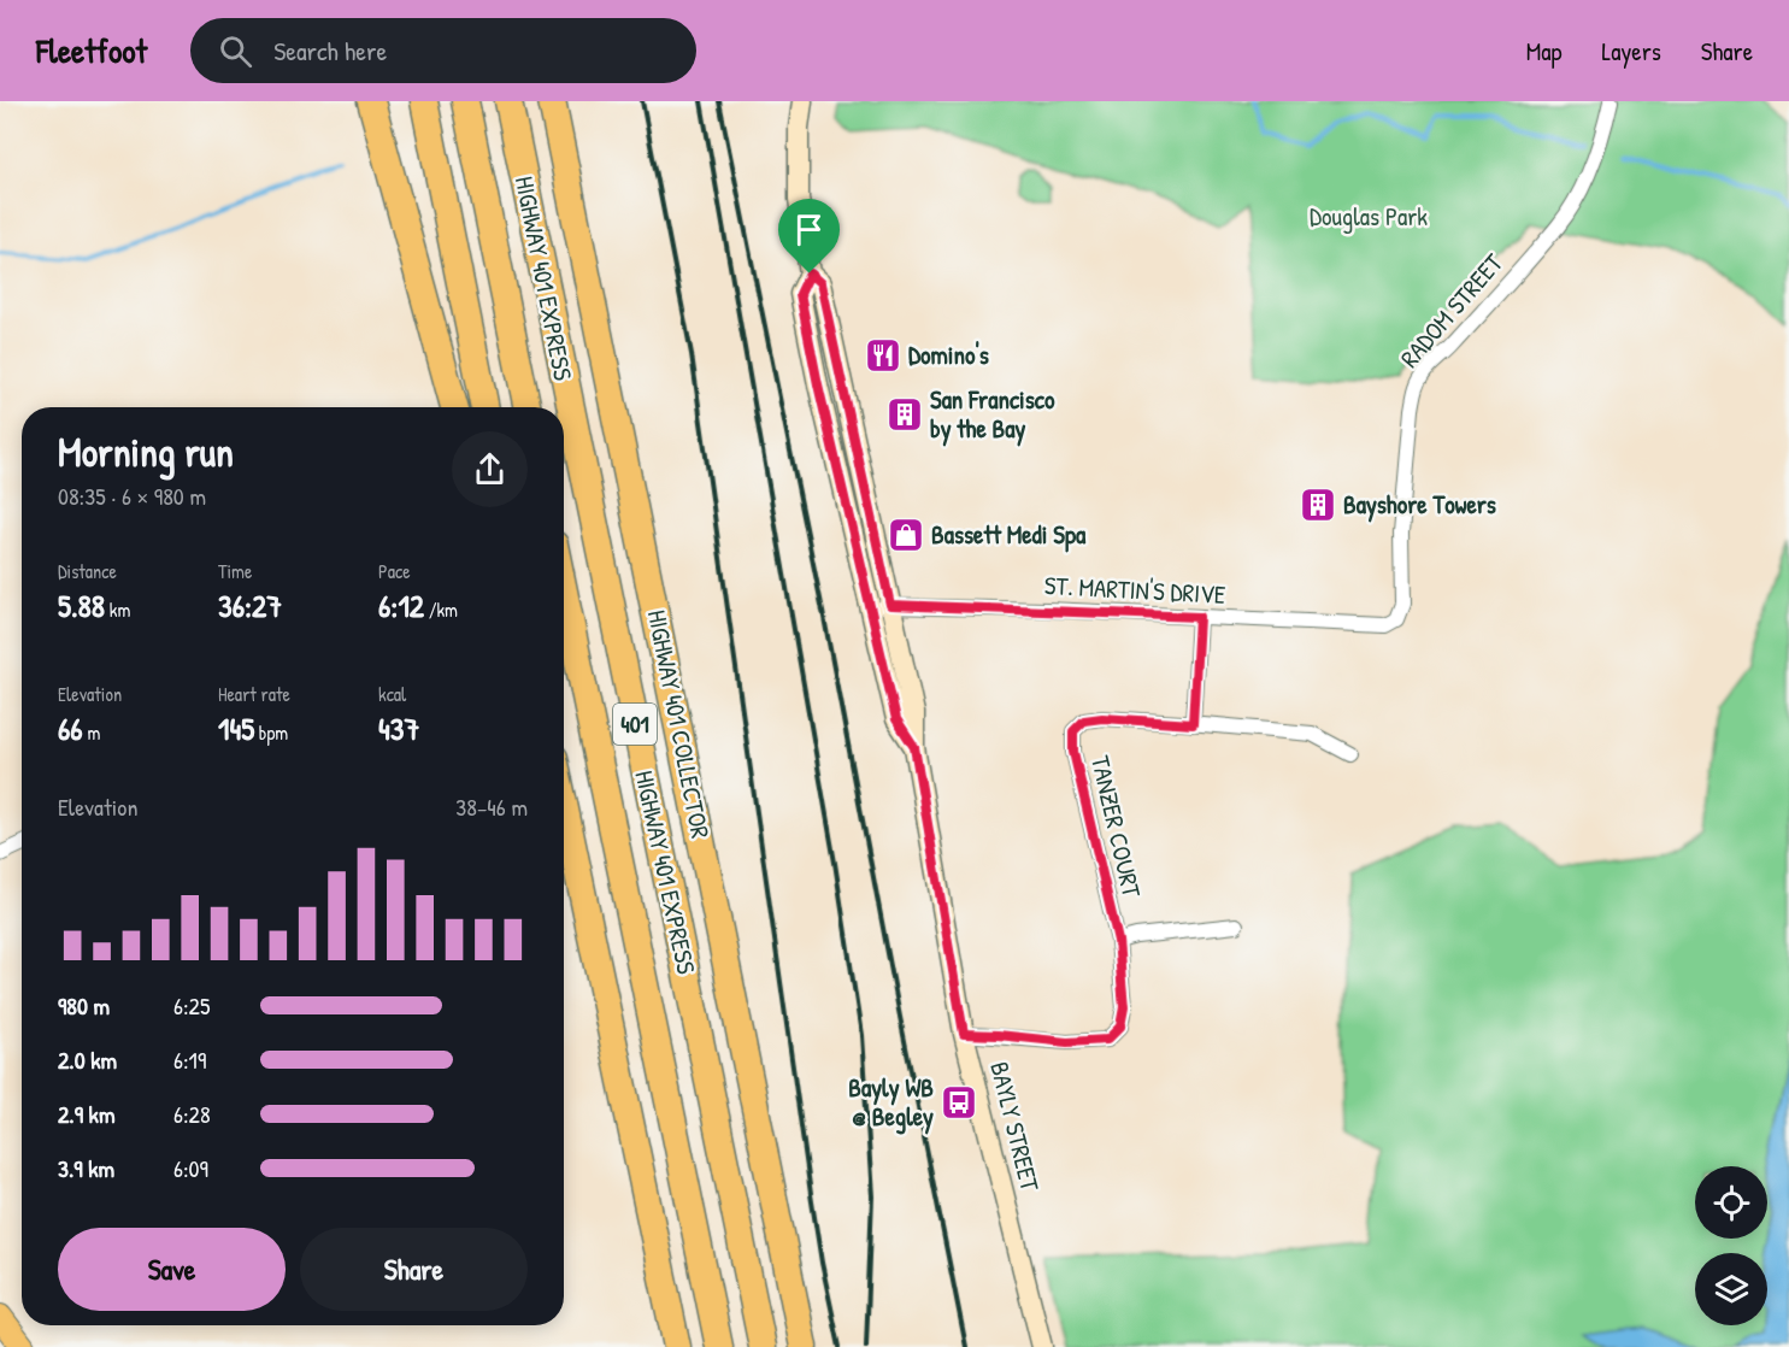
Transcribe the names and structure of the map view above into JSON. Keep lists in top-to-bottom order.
{
  "streets": {
    "highway": ["HIGHWAY 401 EXPRESS", "401", "HIGHWAY 401 COLLECTOR"],
    "main road": ["BAYLY STREET"],
    "street": ["RADOM STREET", "ST. MARTIN'S DRIVE", "TANZER COURT"]
  },
  "crossings": [
    ["RADOM STREET", "ST. MARTIN'S DRIVE"],
    ["ST. MARTIN'S DRIVE", "BAYLY STREET"],
    ["TANZER COURT", "BAYLY STREET"]
  ],
  "parks": ["Douglas Park"],
  "places": {
    "restaurant": ["Domino's"],
    "building": ["San Francisco by the Bay", "Bayshore Towers"],
    "shop": ["Bassett Medi Spa"],
    "bus stop": ["Bayly WB @ Begley"]
  },
  "page": {
    "header": "Fleetfoot",
    "search": "Search here",
    "nav": ["Map", "Layers", "Share"],
    "heading": ["Morning run", "08:35 · 6 × 980 m"],
    "stats": [
      ["Distance", "5.88 km"],
      ["Time", "36:27"],
      ["Pace", "6:12 /km"],
      ["Elevation", "66 m"],
      ["Heart rate", "145 bpm"],
      ["kcal", "437"]
    ],
    "chart": ["Elevation", "38–46 m"],
    "list": [
      {
        "name": "980 m",
        "note": "6:25"
      },
      {
        "name": "2.0 km",
        "note": "6:19"
      },
      {
        "name": "2.9 km",
        "note": "6:28"
      },
      {
        "name": "3.9 km",
        "note": "6:09"
      }
    ],
    "buttons": ["Save", "Share"]
  }
}
